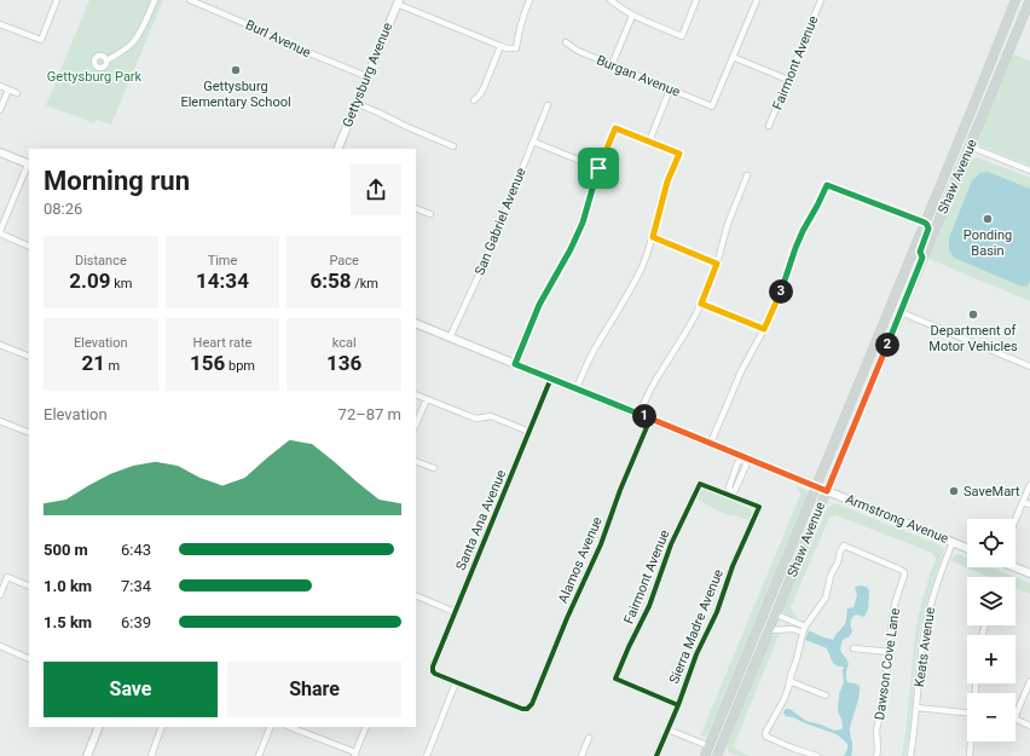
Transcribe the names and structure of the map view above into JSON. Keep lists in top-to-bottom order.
{
  "streets": {
    "main road": ["Shaw Avenue"],
    "street": [
      "Burl Avenue",
      "Fairmont Avenue",
      "Gettysburg Avenue",
      "Burgan Avenue",
      "San Gabriel Avenue",
      "Armstrong Avenue",
      "Santa Ana Avenue",
      "Alamos Avenue",
      "Sierra Madre Avenue",
      "Keats Avenue",
      "Dawson Cove Lane"
    ]
  },
  "crossings": [
    ["Burl Avenue", "Gettysburg Avenue"],
    ["Fairmont Avenue", "Sierra Madre Avenue"],
    ["Shaw Avenue", "Armstrong Avenue"],
    ["San Gabriel Avenue", "Armstrong Avenue"],
    ["Armstrong Avenue", "Santa Ana Avenue"],
    ["Armstrong Avenue", "Alamos Avenue"],
    ["Armstrong Avenue", "Keats Avenue"],
    ["Santa Ana Avenue", "Alamos Avenue"]
  ],
  "parks": ["Gettysburg Park"],
  "places": [
    "Gettysburg Elementary School",
    "Ponding Basin",
    "Department of Motor Vehicles",
    "SaveMart"
  ],
  "page": {
    "heading": ["Morning run", "08:26"],
    "stats": [
      ["Distance", "2.09 km"],
      ["Time", "14:34"],
      ["Pace", "6:58 /km"],
      ["Elevation", "21 m"],
      ["Heart rate", "156 bpm"],
      ["kcal", "136"]
    ],
    "pins": ["3", "2", "1"],
    "chart": ["Elevation", "72–87 m"],
    "map_buttons": ["+", "−"],
    "list": [
      {
        "name": "500 m",
        "note": "6:43"
      },
      {
        "name": "1.0 km",
        "note": "7:34"
      },
      {
        "name": "1.5 km",
        "note": "6:39"
      }
    ],
    "buttons": ["Save", "Share"]
  }
}
